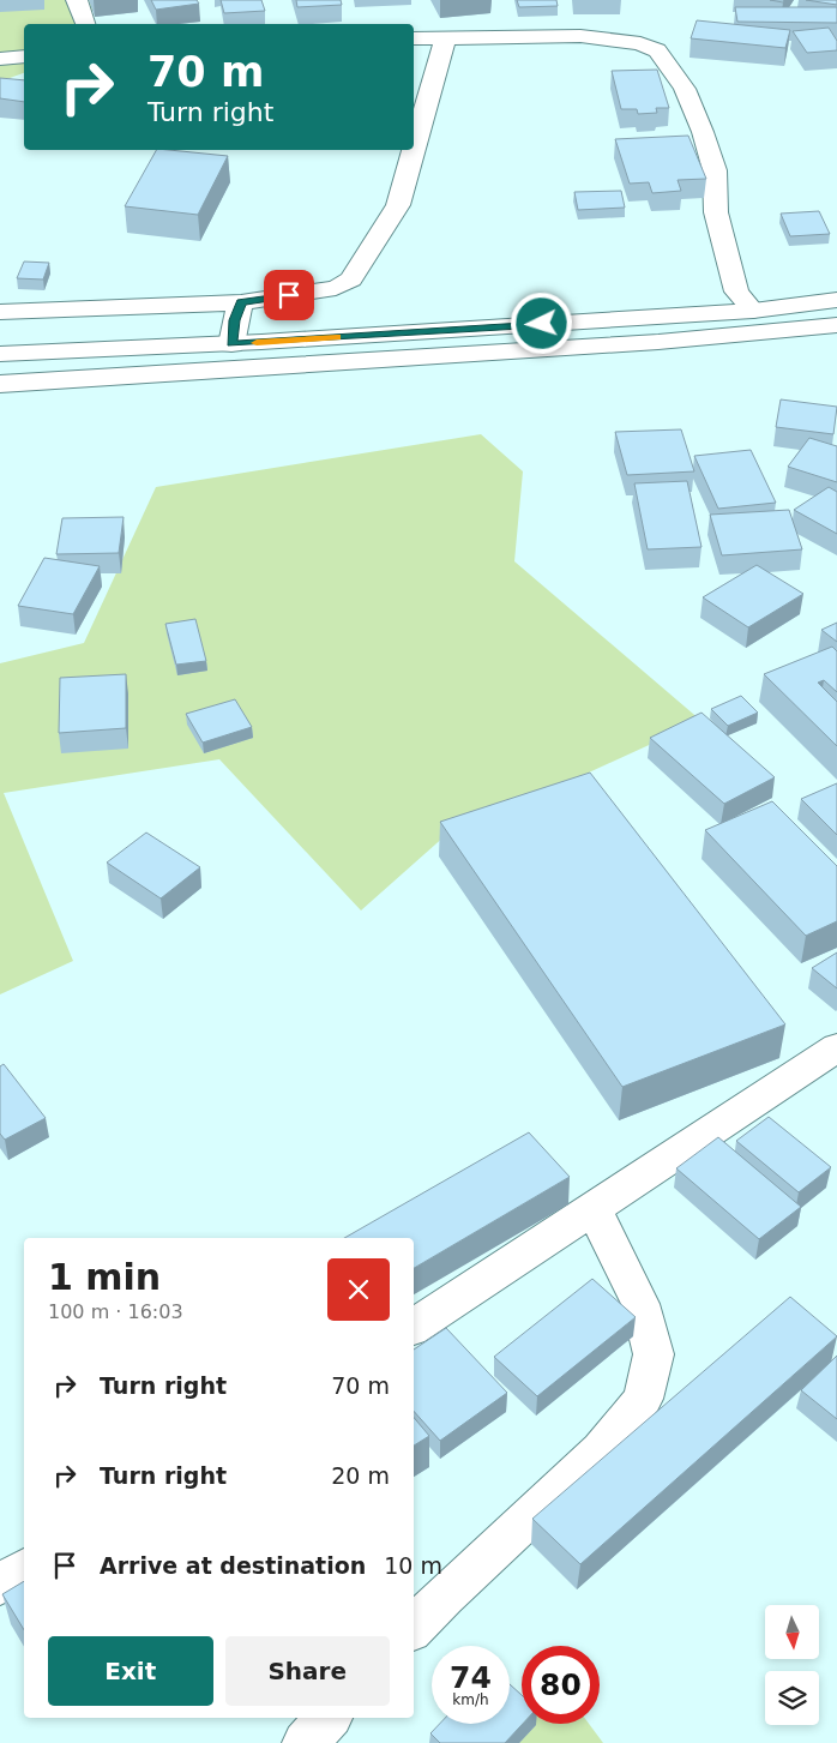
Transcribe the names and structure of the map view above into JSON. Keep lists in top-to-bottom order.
{
  "north": "bottom",
  "page": {
    "turn": ["70 m", "Turn right"],
    "heading": ["1 min", "100 m · 16:03"],
    "list": [
      {
        "name": "Turn right",
        "value": "70 m"
      },
      {
        "name": "Turn right",
        "value": "20 m"
      },
      {
        "name": "Arrive at destination",
        "value": "10 m"
      }
    ],
    "buttons": ["Exit", "Share"],
    "speed": "74 km/h",
    "limit": "80"
  }
}
